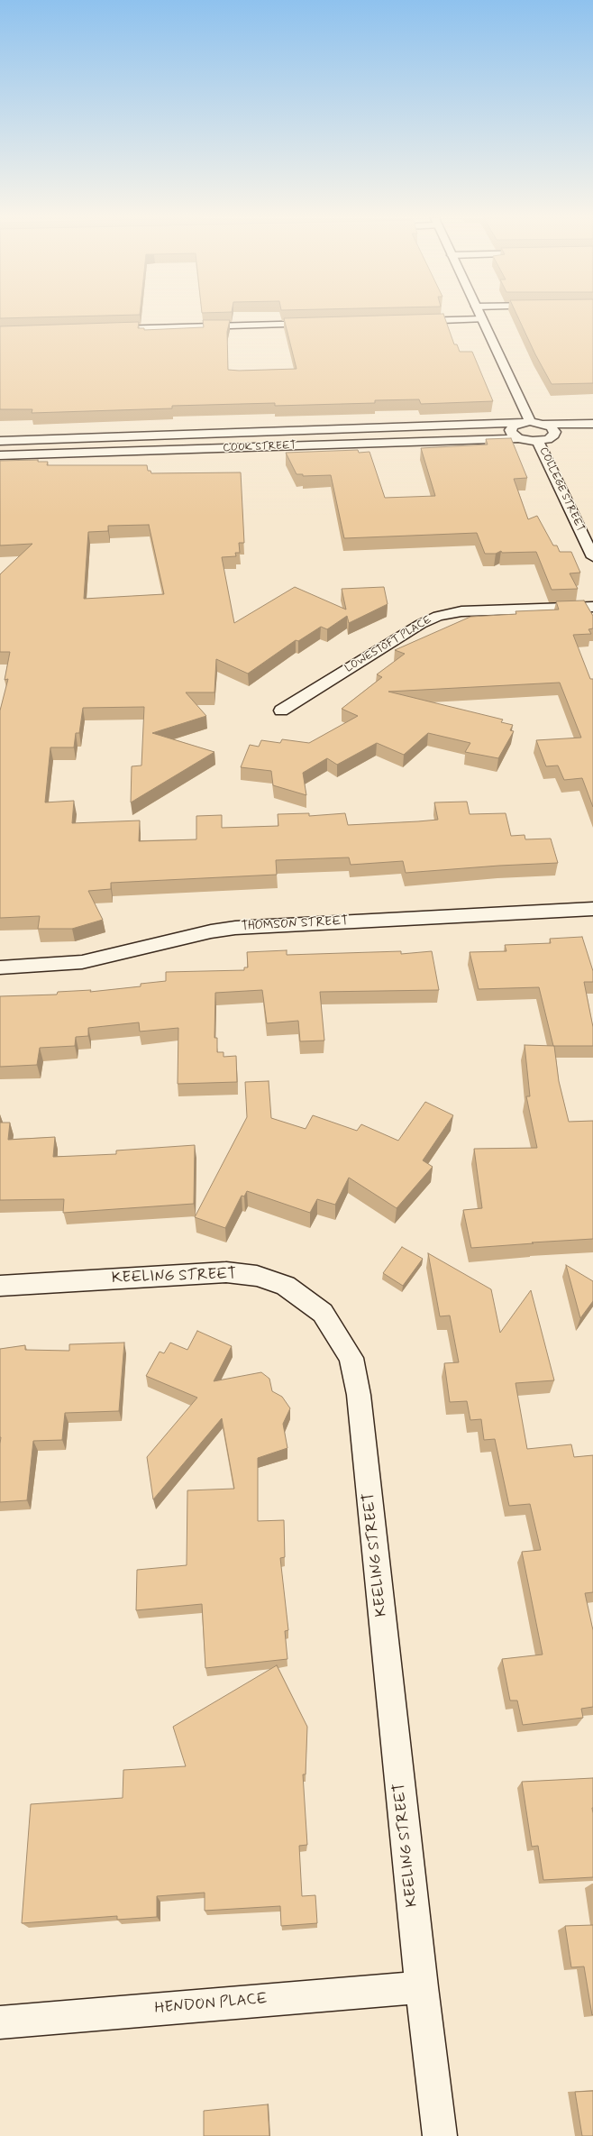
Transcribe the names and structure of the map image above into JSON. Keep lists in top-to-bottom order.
{
  "streets": {
    "street": [
      "COOK STREET",
      "COLLEGE STREET",
      "LOWESTOFT PLACE",
      "THOMSON STREET",
      "KEELING STREET",
      "HENDON PLACE"
    ]
  },
  "crossings": [
    ["COOK STREET", "COLLEGE STREET"],
    ["KEELING STREET", "HENDON PLACE"]
  ]
}
